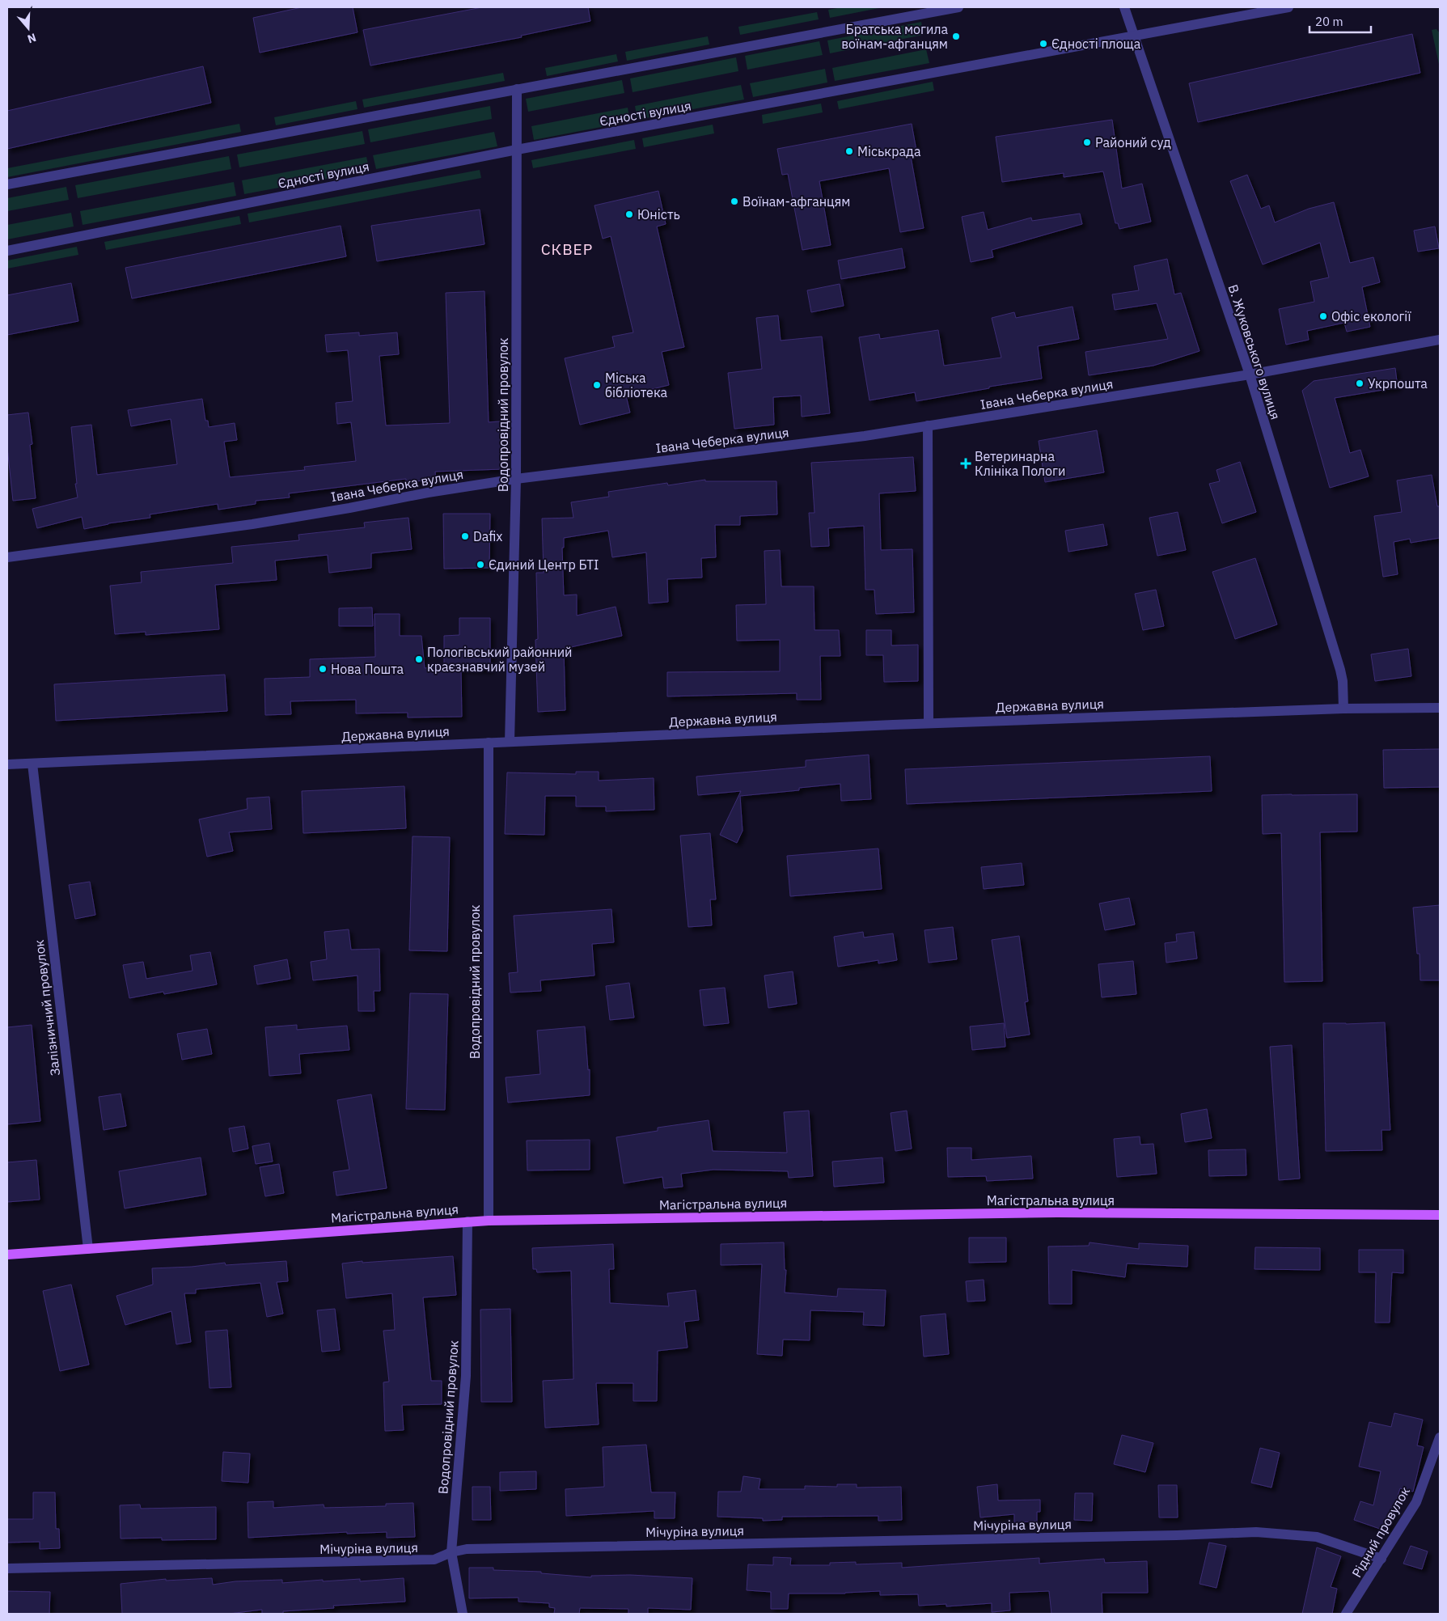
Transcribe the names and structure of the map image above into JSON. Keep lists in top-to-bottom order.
{
  "streets": {
    "main road": ["Магістральна вулиця"],
    "street": [
      "Єдності вулиця",
      "В. Жуковського вулиця",
      "Івана Чеберка вулиця",
      "Водопровідний провулок",
      "Державна вулиця",
      "Залізничний провулок",
      "Мічуріна вулиця",
      "Рідний провулок"
    ]
  },
  "crossings": [
    ["Єдності вулиця", "В. Жуковського вулиця"],
    ["Єдності вулиця", "Водопровідний провулок"],
    ["В. Жуковського вулиця", "Івана Чеберка вулиця"],
    ["В. Жуковського вулиця", "Державна вулиця"],
    ["Івана Чеберка вулиця", "Водопровідний провулок"],
    ["Водопровідний провулок", "Державна вулиця"],
    ["Водопровідний провулок", "Магістральна вулиця"],
    ["Водопровідний провулок", "Мічуріна вулиця"],
    ["Державна вулиця", "Залізничний провулок"],
    ["Залізничний провулок", "Магістральна вулиця"],
    ["Мічуріна вулиця", "Рідний провулок"]
  ],
  "districts": ["СКВЕР"],
  "places": {
    "other": [
      "Братська могила воїнам-афганцям",
      "Єдності площа",
      "Районий суд",
      "Міськрада",
      "Воїнам-афганцям",
      "Юність",
      "Офіс екології",
      "Укрпошта",
      "Міська бібліотека",
      "Dafix",
      "Єдиний Центр БТІ",
      "Пологівський районний краєзнавчий музей",
      "Нова Пошта"
    ],
    "health": ["Ветеринарна Клініка Пологи"]
  },
  "scale_bar": "20 m",
  "north": "bottom"
}
